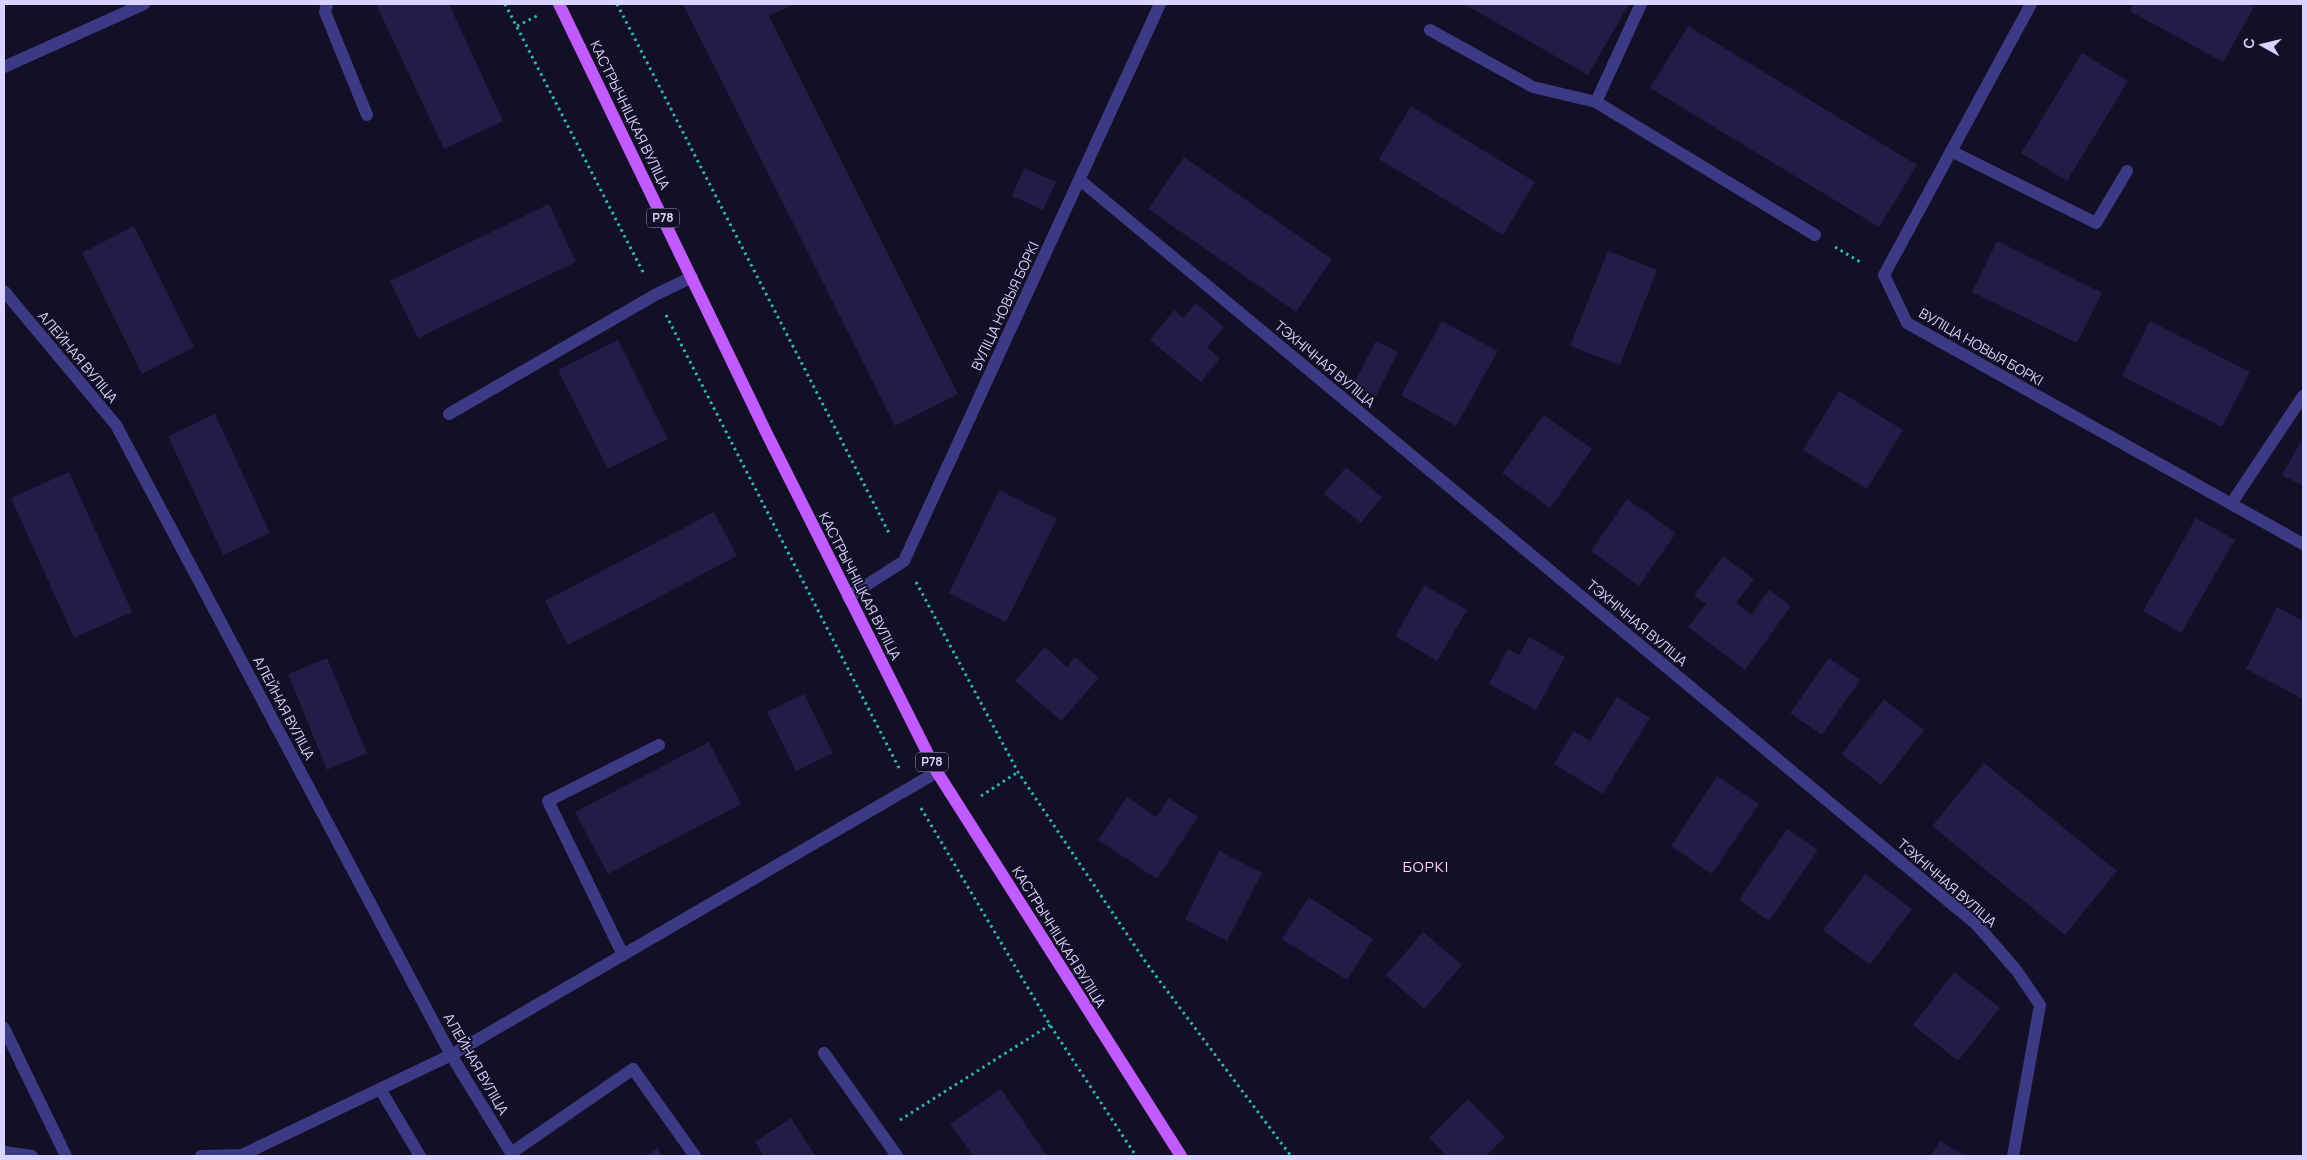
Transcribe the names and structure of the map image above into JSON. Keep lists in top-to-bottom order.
{
  "streets": {
    "main road": ["КАСТРЫЧНІЦКАЯ ВУЛІЦА", "Р78"],
    "street": ["ВУЛІЦА НОВЫЯ БОРКІ", "АЛЕЙНАЯ ВУЛІЦА", "ТЭХНІЧНАЯ ВУЛІЦА"]
  },
  "crossings": [
    ["ВУЛІЦА НОВЫЯ БОРКІ", "ТЭХНІЧНАЯ ВУЛІЦА"]
  ],
  "districts": ["БОРКІ"],
  "north": "left"
}
